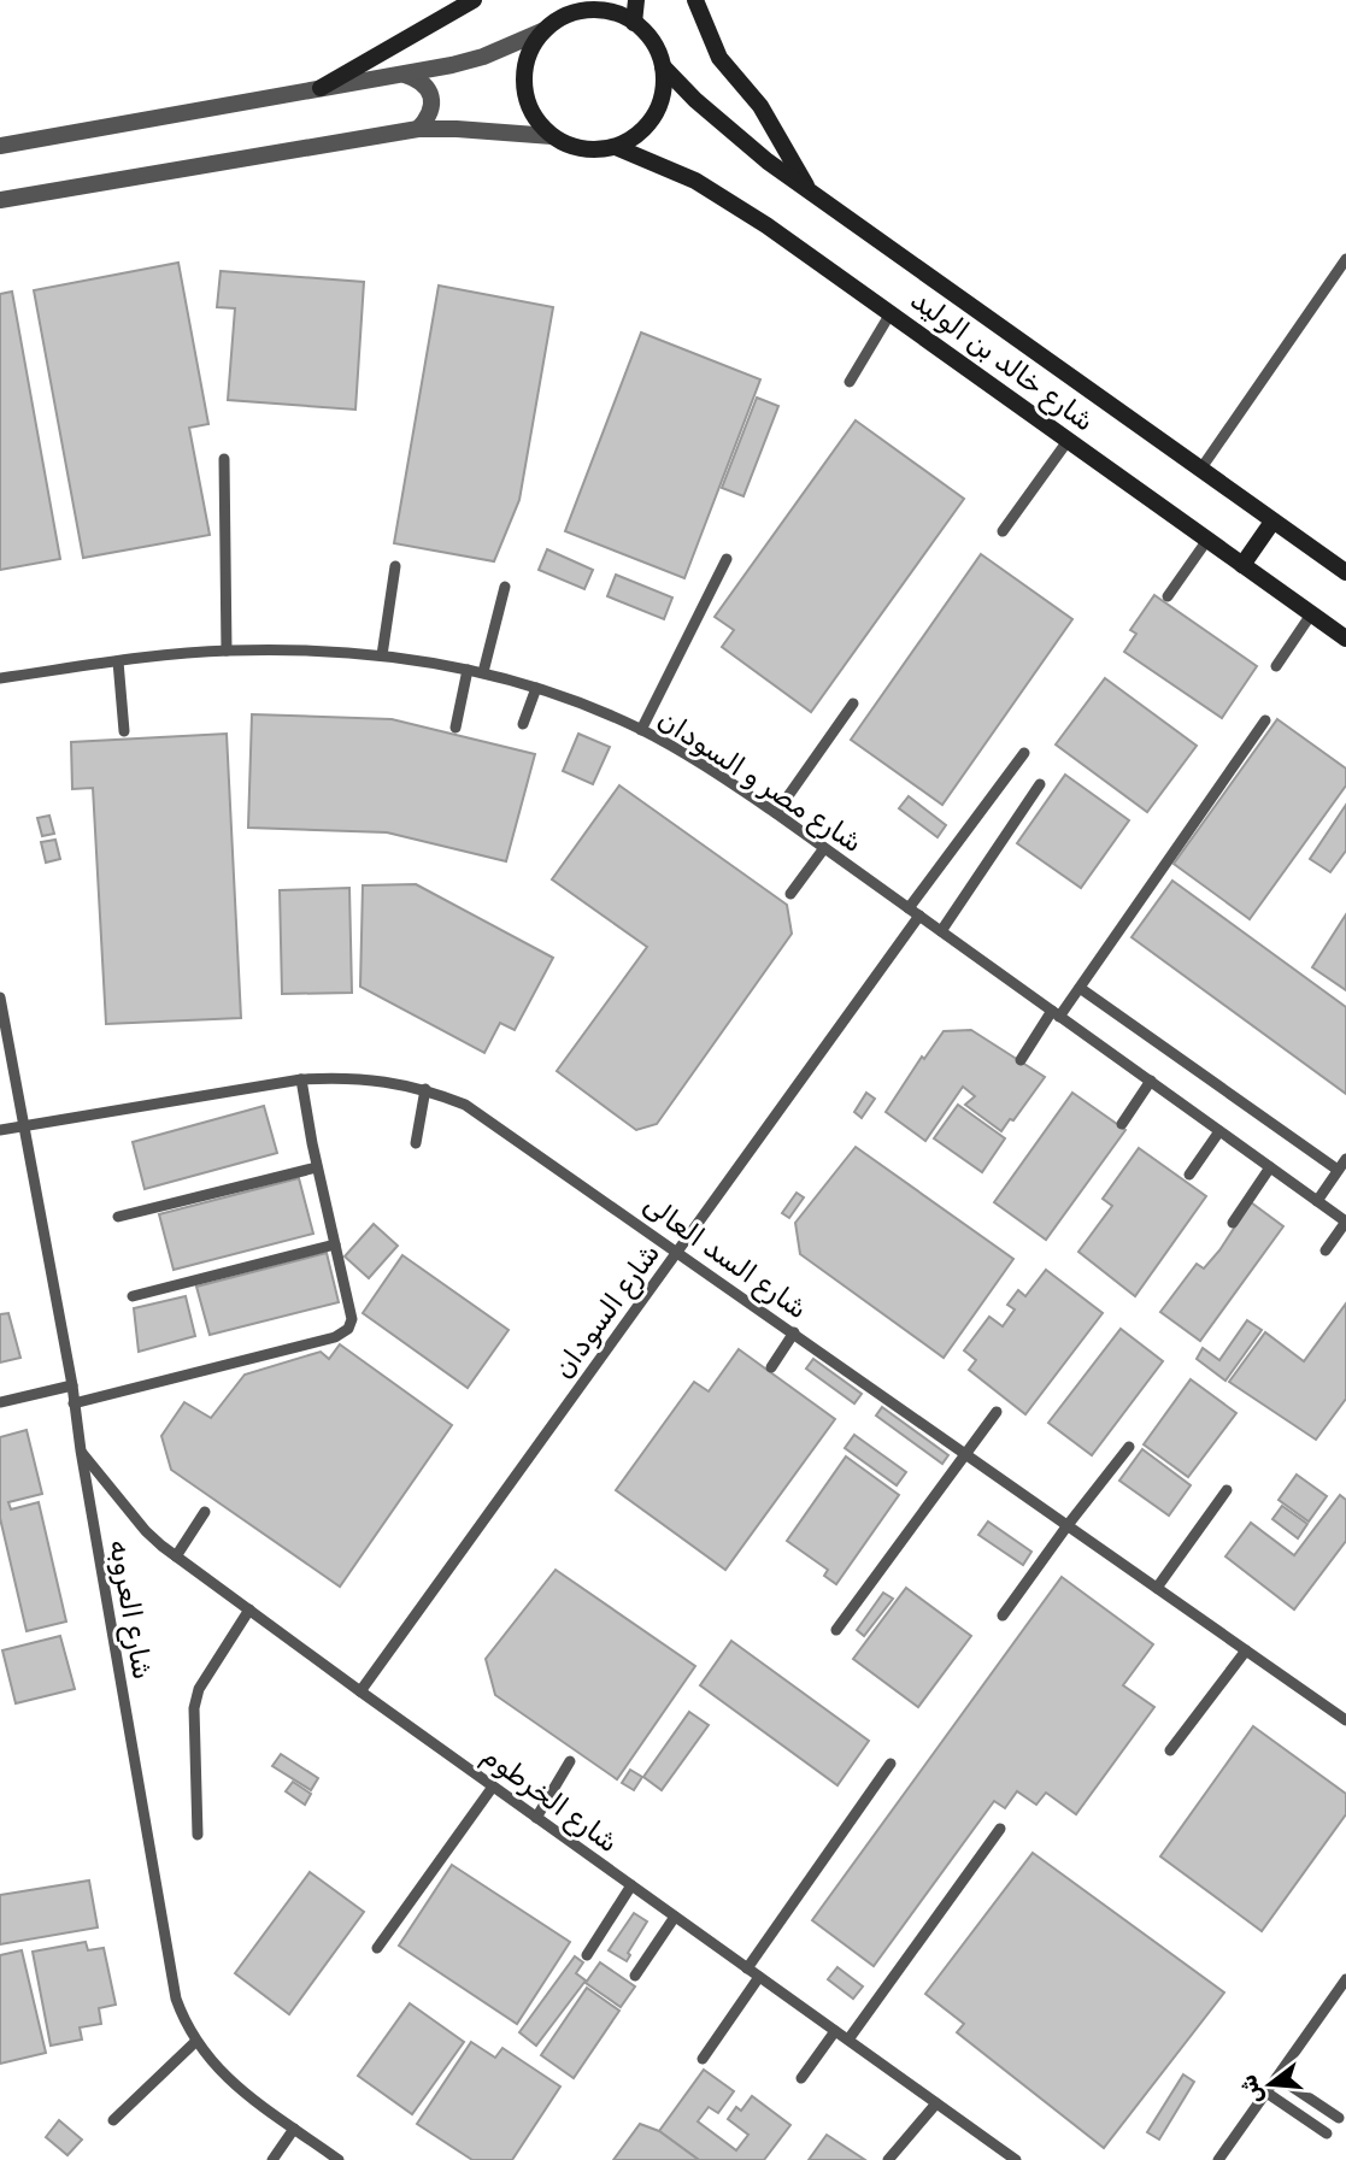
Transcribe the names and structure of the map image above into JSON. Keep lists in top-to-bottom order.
{
  "streets": {
    "main road": ["شارع خالد بن الوليد"],
    "lane": [
      "شارع مصر و السودان",
      "شارع السد العالى",
      "شارع السودان",
      "شارع العروبه",
      "شارع الخرطوم"
    ]
  },
  "crossings": [
    ["شارع مصر و السودان", "شارع السودان"],
    ["شارع السد العالى", "شارع السودان"],
    ["شارع السد العالى", "شارع العروبه"],
    ["شارع السودان", "شارع الخرطوم"],
    ["شارع العروبه", "شارع الخرطوم"]
  ],
  "north": "left"
}
